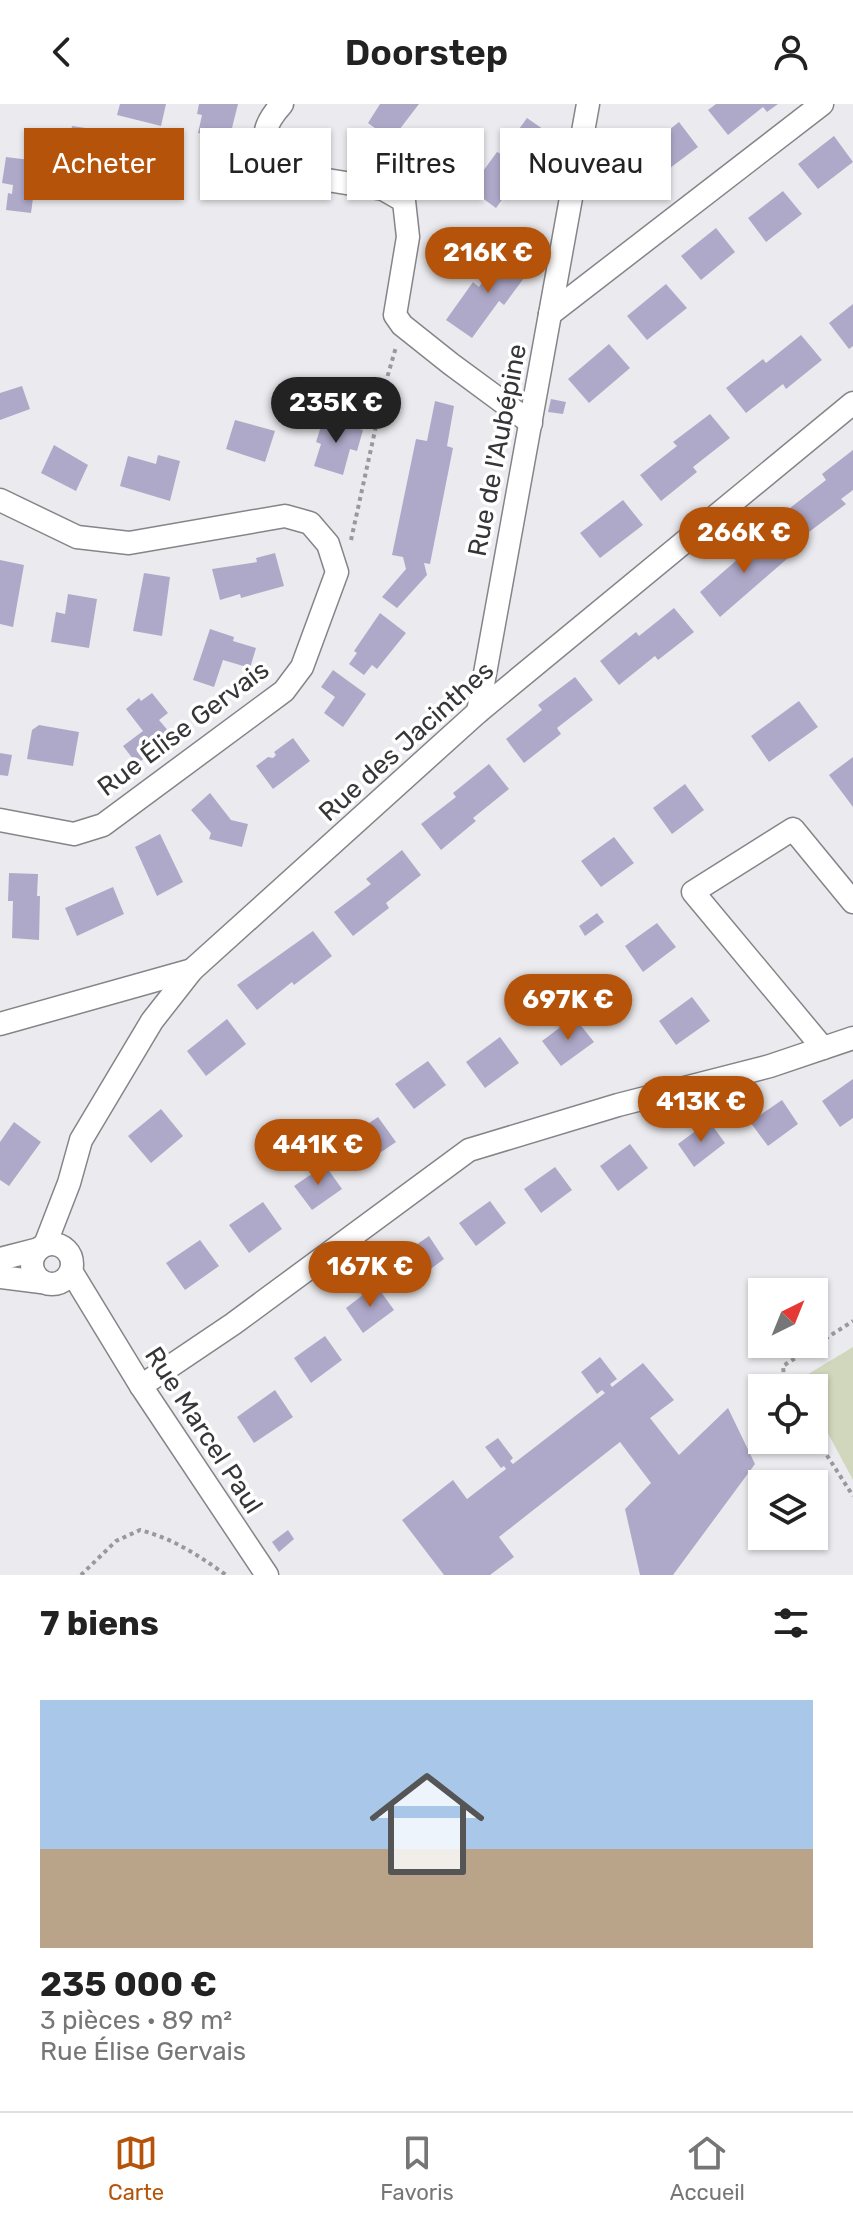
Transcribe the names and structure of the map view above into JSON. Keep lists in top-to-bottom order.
{
  "streets": {
    "street": [
      "Rue de l'Aubépine",
      "Rue Élise Gervais",
      "Rue des Jacinthes",
      "Rue Marcel Paul"
    ]
  },
  "crossings": [
    ["Rue de l'Aubépine", "Rue des Jacinthes"],
    ["Rue des Jacinthes", "Rue Marcel Paul"]
  ],
  "north": "top right",
  "page": {
    "header": "Doorstep",
    "chip": [
      "Acheter",
      "Louer",
      "Filtres",
      "Nouveau"
    ],
    "price": [
      "216K €",
      "235K €",
      "266K €",
      "697K €",
      "413K €",
      "441K €",
      "167K €"
    ],
    "heading": "7 biens",
    "list": [
      {
        "name": "235 000 €",
        "note": "3 pièces · 89 m² · Rue Élise Gervais"
      }
    ],
    "tabs": ["Carte", "Favoris", "Accueil"]
  }
}
